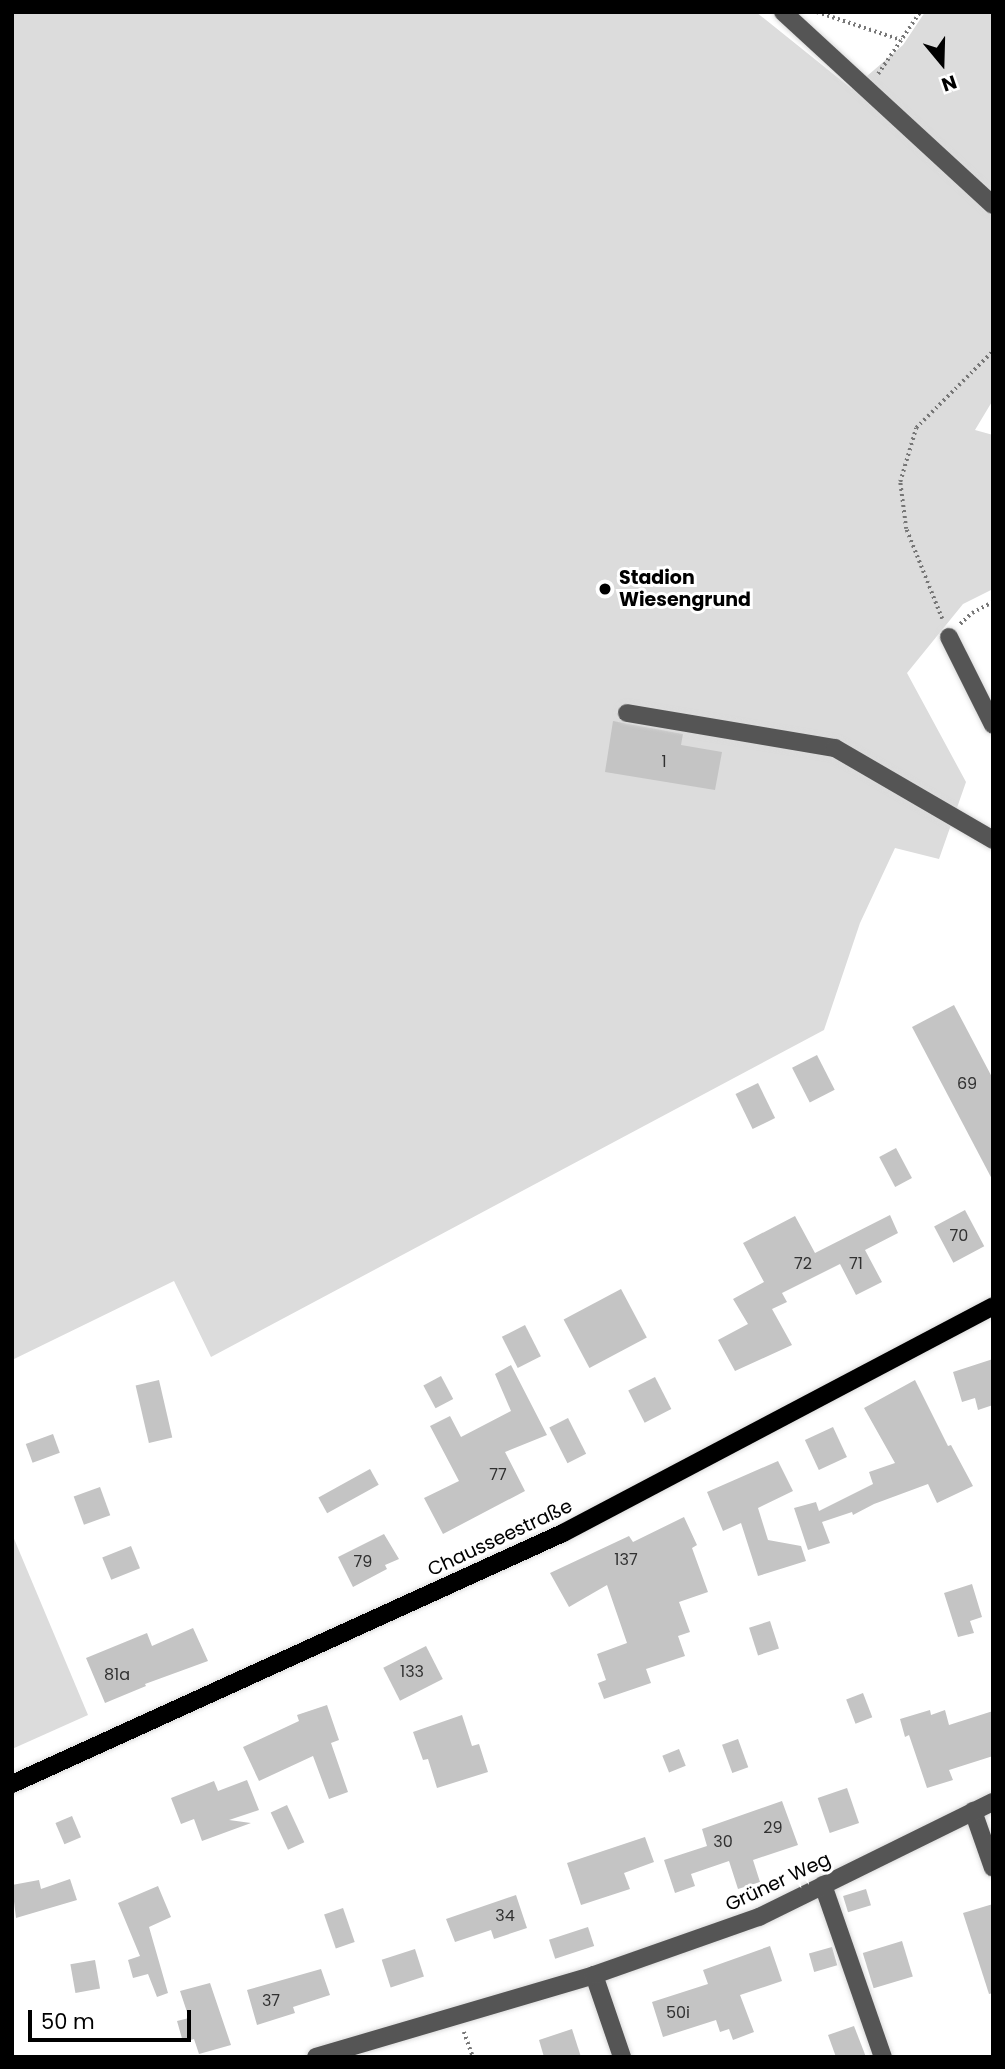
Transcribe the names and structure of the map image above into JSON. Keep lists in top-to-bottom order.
{
  "streets": {
    "main road": ["Chausseestraße"],
    "street": ["Grüner Weg"]
  },
  "places": ["Stadion Wiesengrund"],
  "house_numbers": [
    "1",
    "69",
    "70",
    "72",
    "71",
    "77",
    "137",
    "79",
    "133",
    "81a",
    "29",
    "30",
    "34",
    "37",
    "50i"
  ],
  "scale_bar": "50 m",
  "north": "bottom"
}
